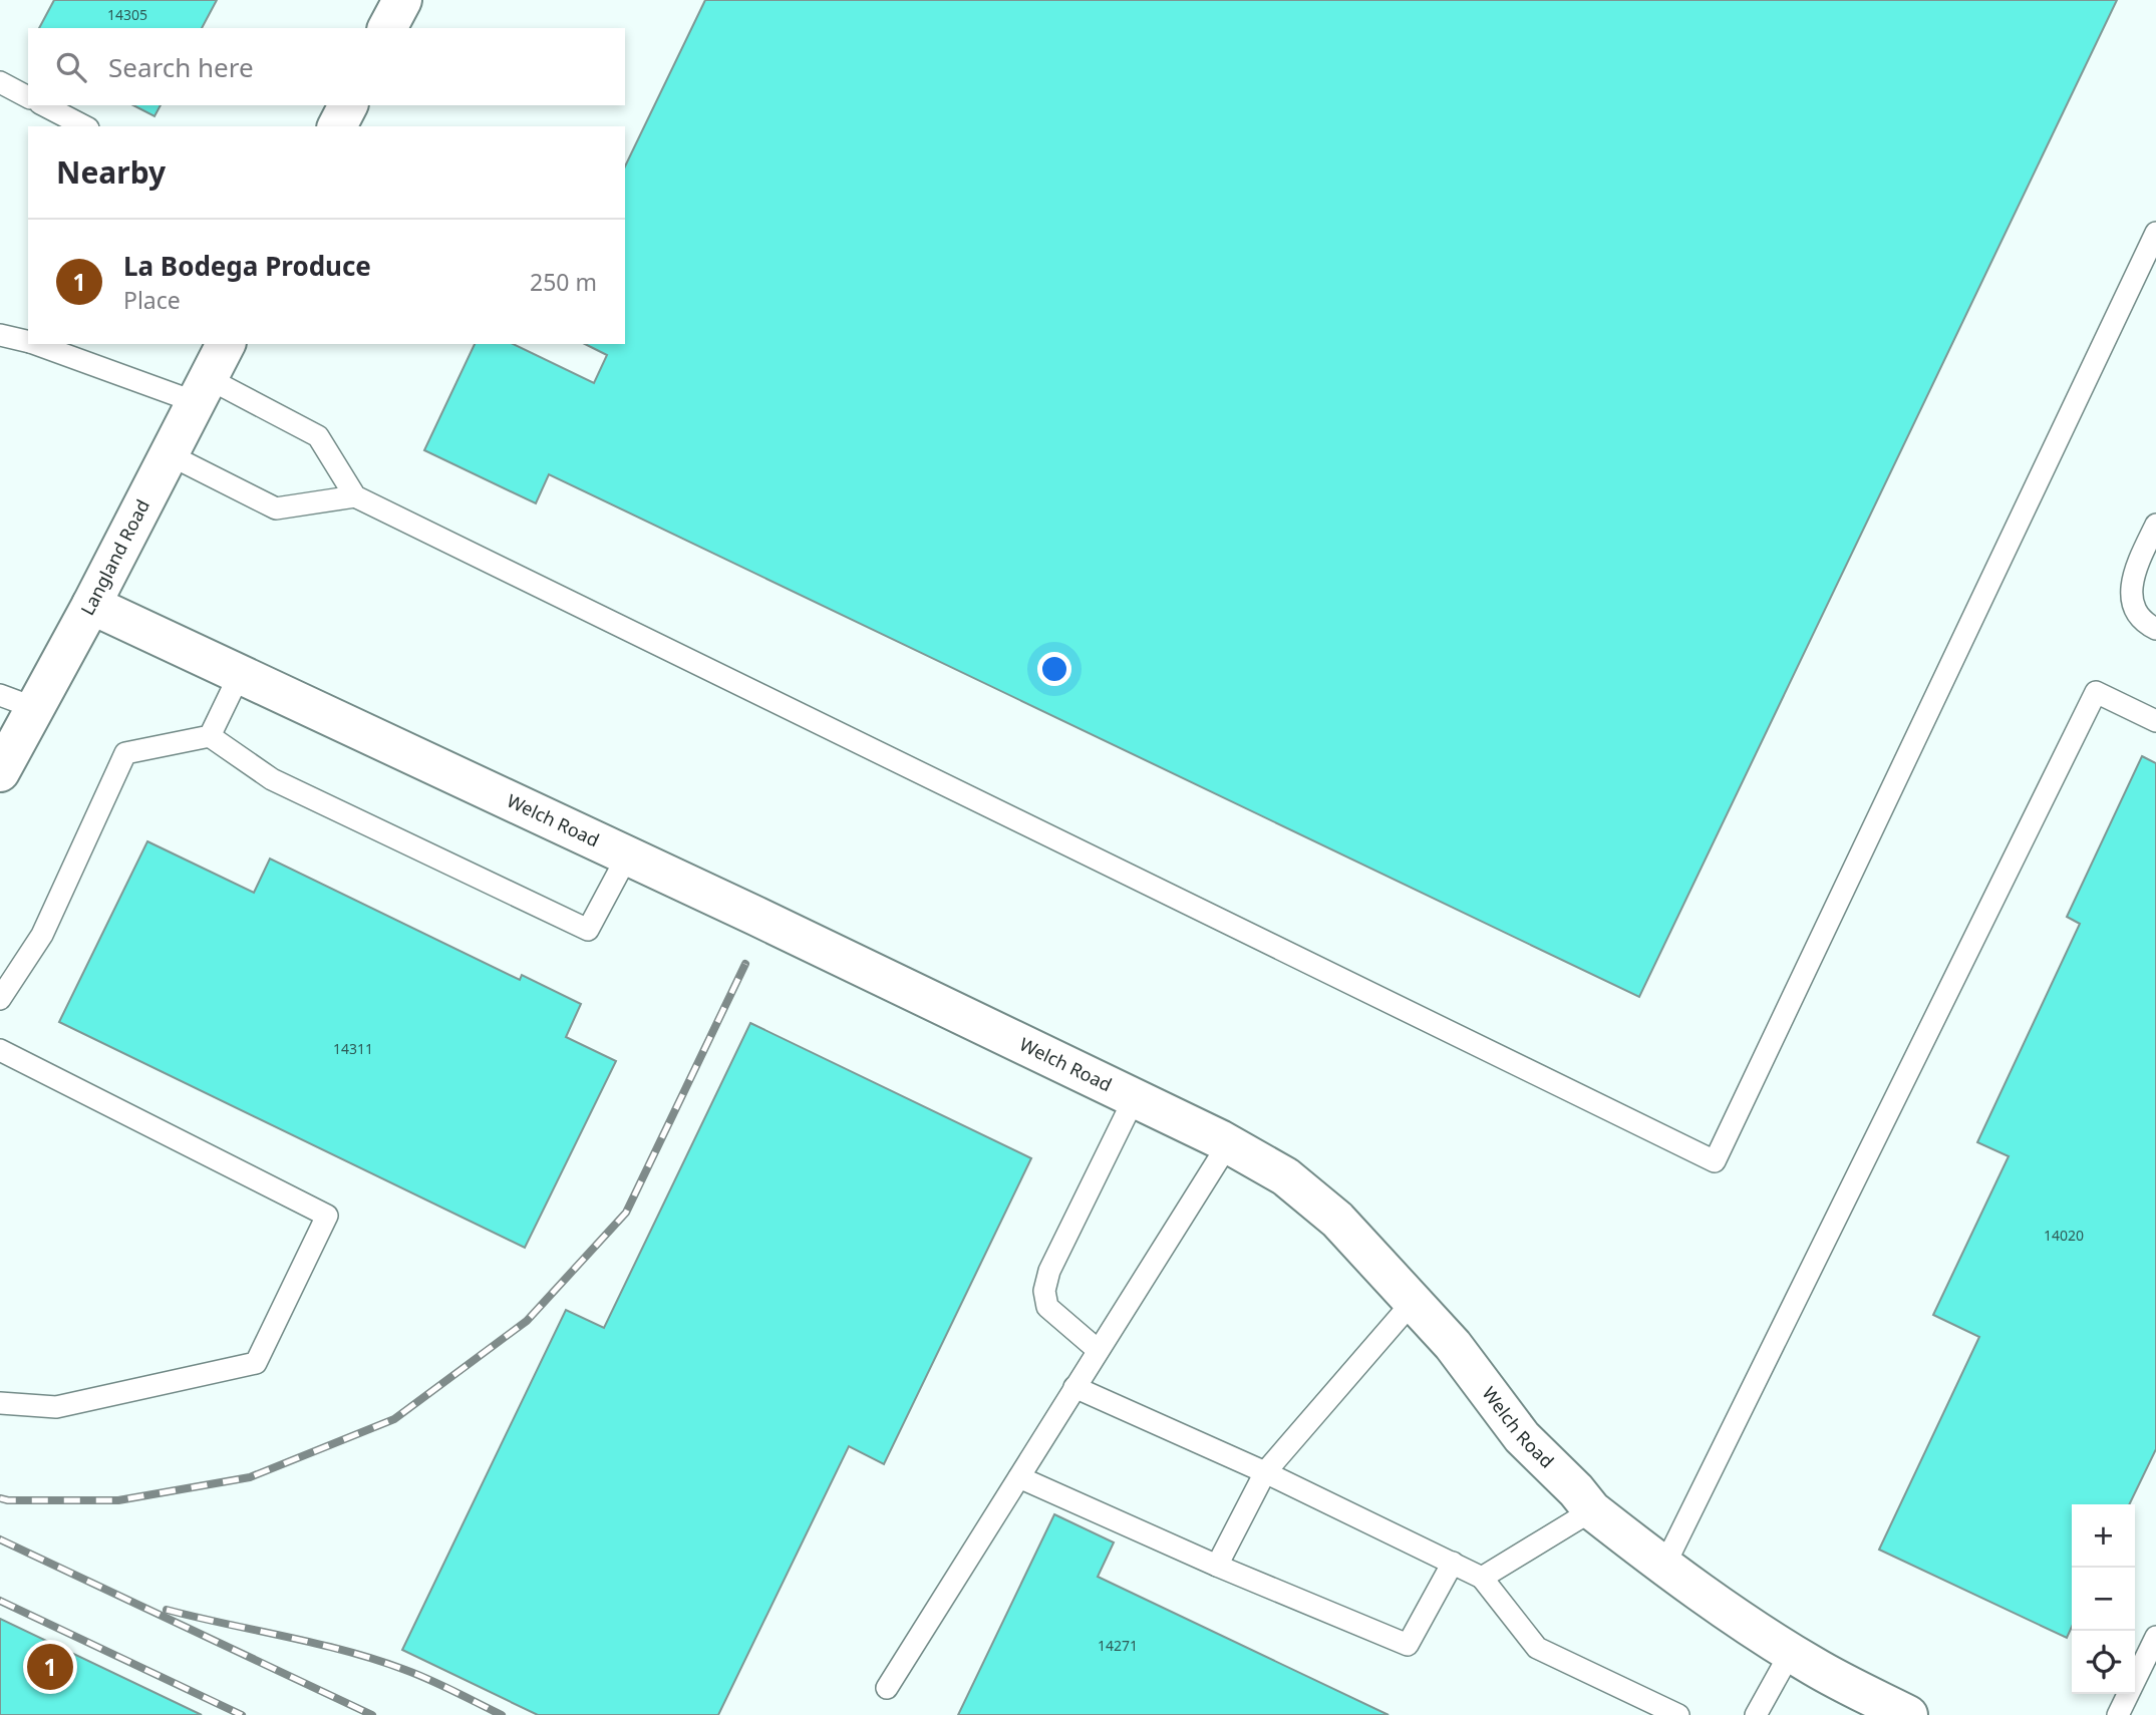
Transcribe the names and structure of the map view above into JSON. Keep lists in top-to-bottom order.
{
  "streets": {
    "street": ["Langland Road", "Welch Road"]
  },
  "crossings": [
    ["Langland Road", "Welch Road"]
  ],
  "house_numbers": [
    "14305",
    "14311",
    "14020",
    "14271"
  ],
  "page": {
    "search": "Search here",
    "heading": "Nearby",
    "list": [
      {
        "mark": "1",
        "name": "La Bodega Produce",
        "note": "Place",
        "value": "250 m"
      }
    ],
    "map_buttons": ["+", "−"],
    "pins": "1"
  }
}
